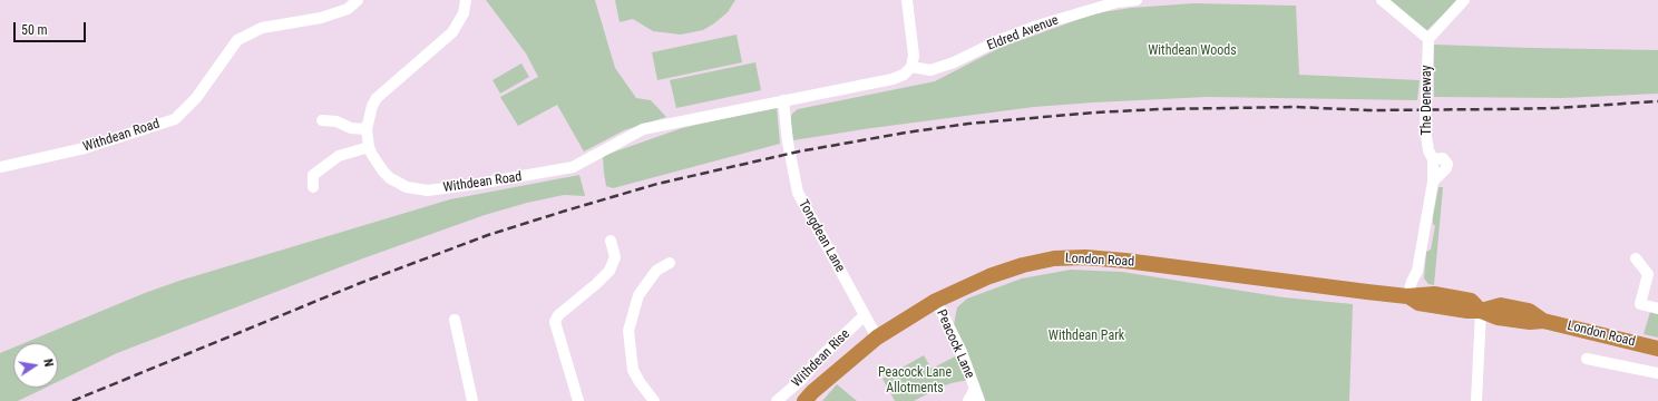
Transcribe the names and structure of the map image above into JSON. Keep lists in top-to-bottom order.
{
  "streets": {
    "highway": ["London Road"],
    "street": [
      "Eldred Avenue",
      "The Deneway",
      "Withdean Road",
      "Tongdean Lane",
      "Peacock Lane",
      "Withdean Rise"
    ]
  },
  "crossings": [
    ["The Deneway", "London Road"],
    ["Withdean Road", "Tongdean Lane"],
    ["Tongdean Lane", "London Road"],
    ["Tongdean Lane", "Withdean Rise"],
    ["London Road", "Peacock Lane"]
  ],
  "parks": ["Withdean Woods", "Withdean Park", "Peacock Lane Allotments"],
  "scale_bar": "50 m",
  "north": "right"
}
